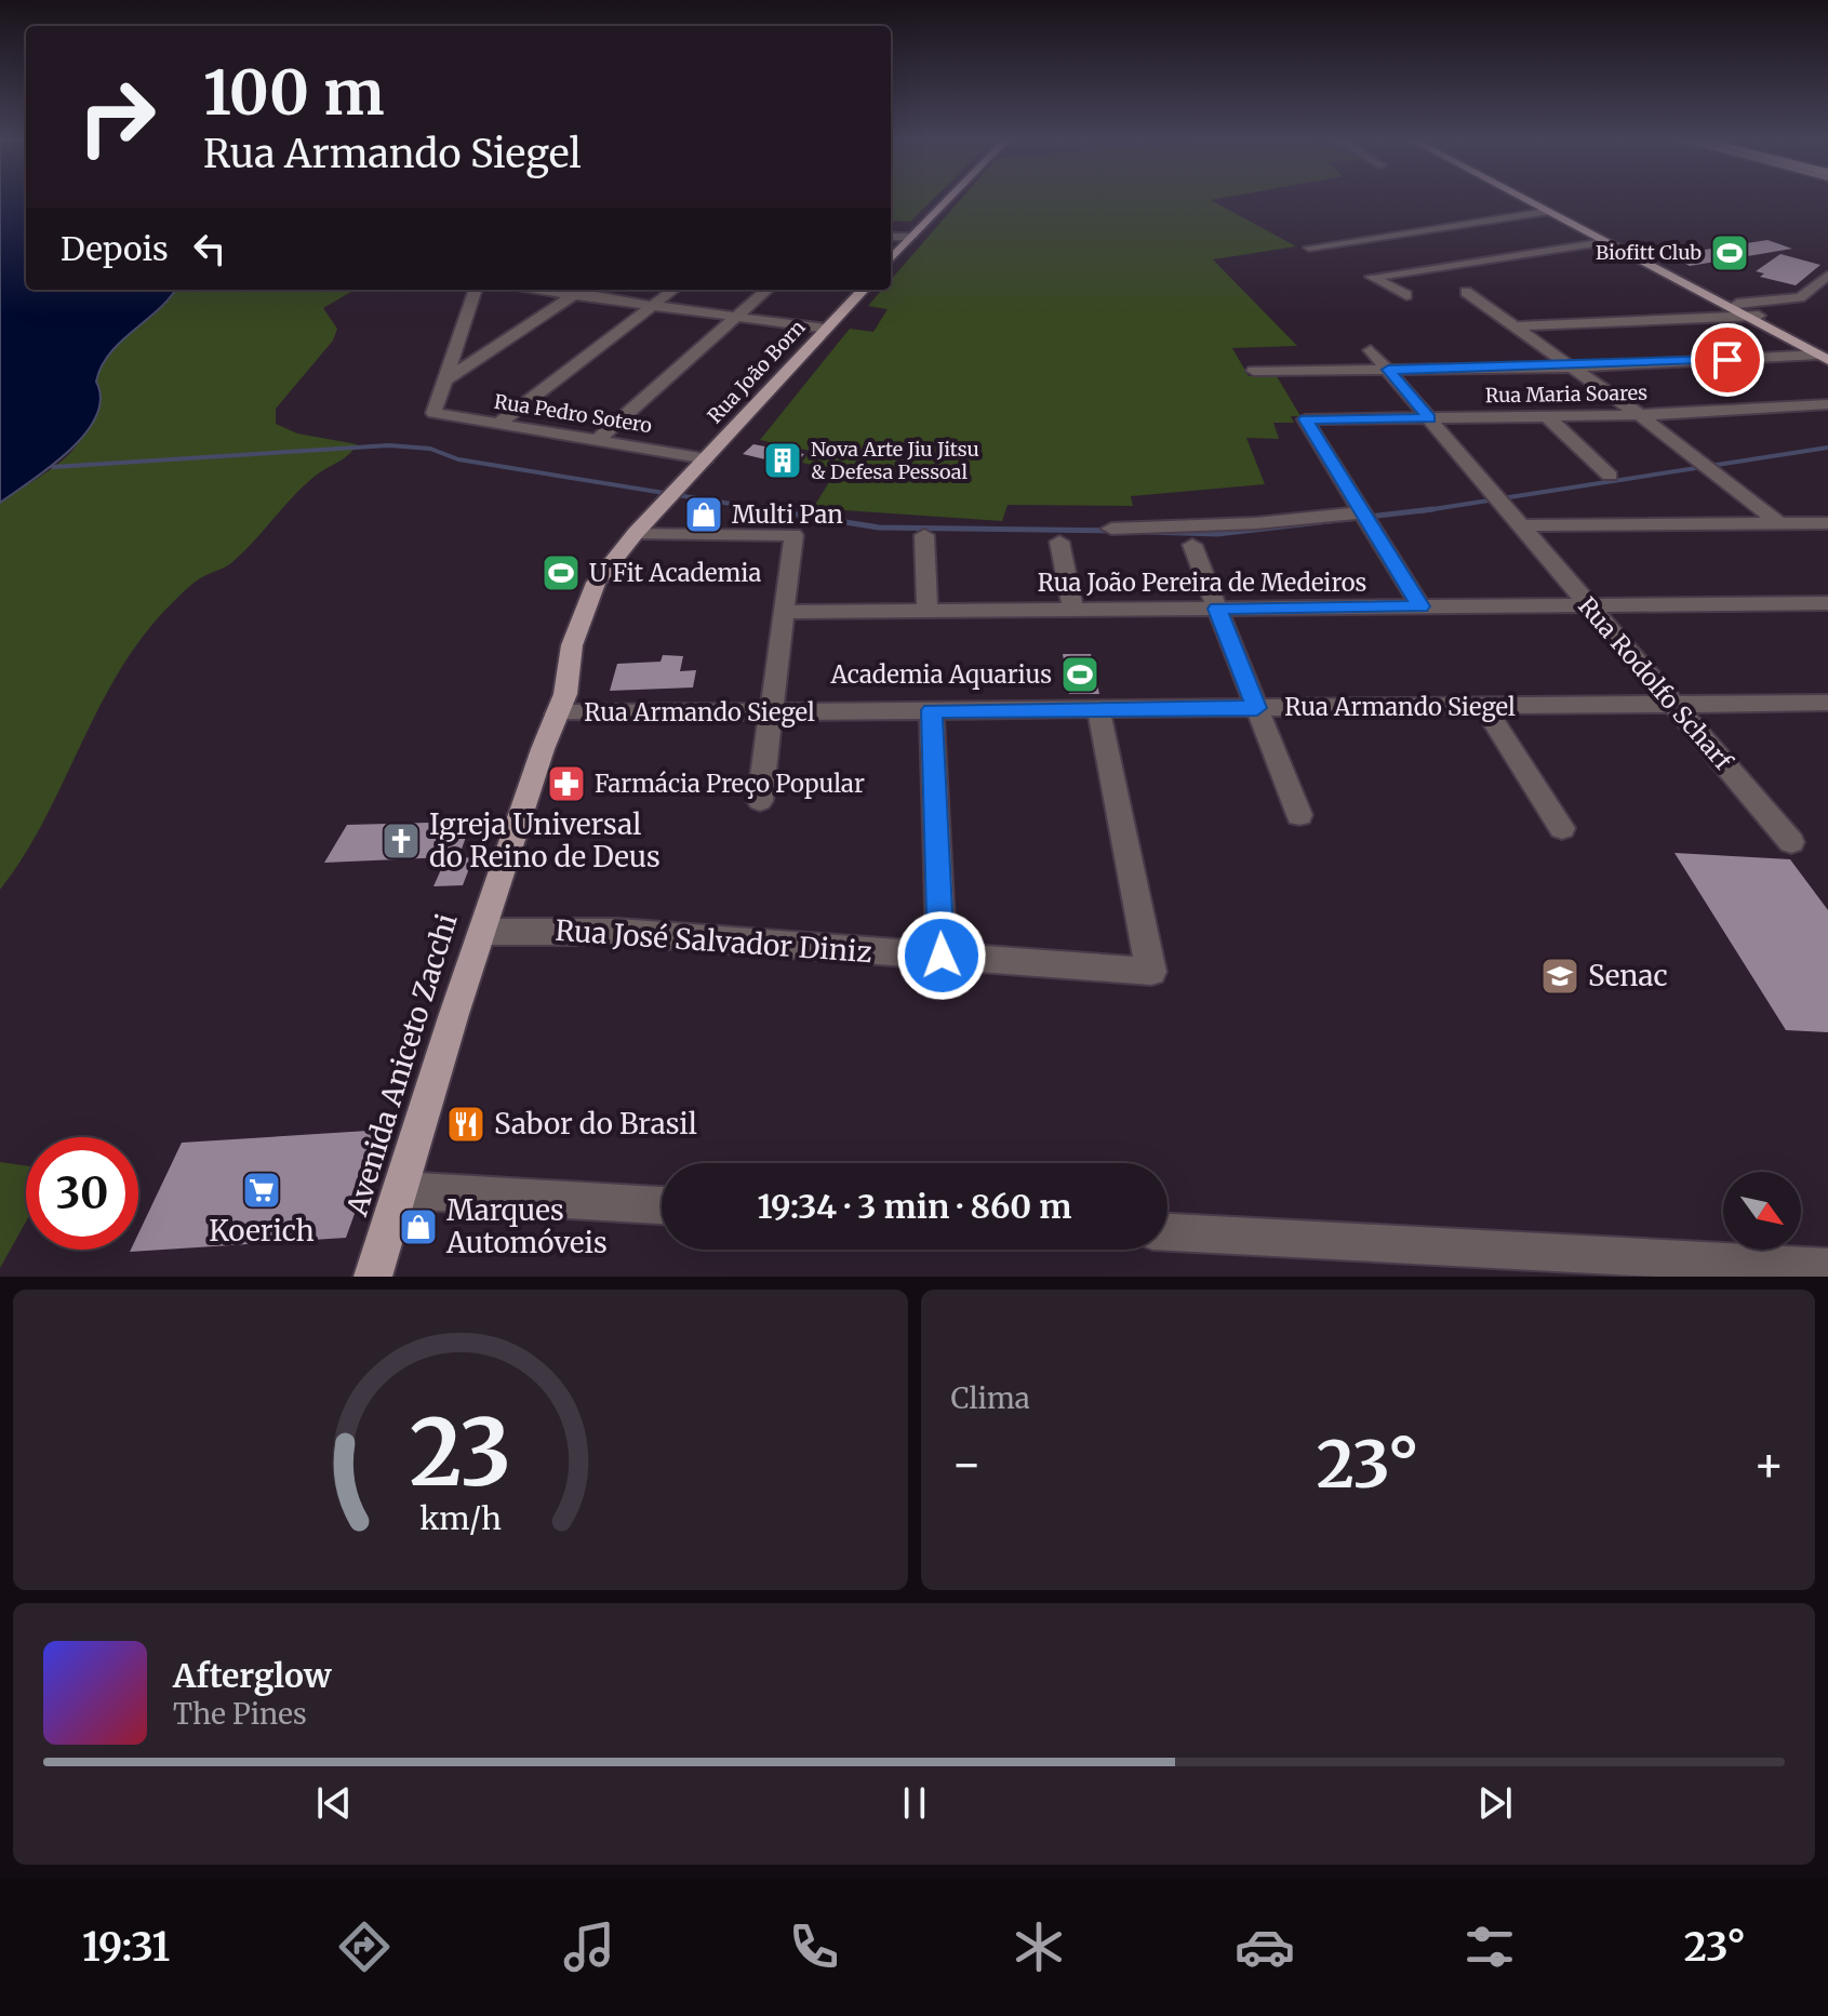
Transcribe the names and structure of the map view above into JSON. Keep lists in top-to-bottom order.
{
  "streets": {
    "main road": ["Rua João Born", "Avenida Aniceto Zacchi"],
    "street": [
      "Rua Maria Soares",
      "Rua Pedro Sotero",
      "Rua João Pereira de Medeiros",
      "Rua Rodolfo Scharf",
      "Rua Armando Siegel",
      "Rua José Salvador Diniz"
    ]
  },
  "crossings": [
    ["Rua João Born", "Rua Pedro Sotero"],
    ["Rua João Born", "Avenida Aniceto Zacchi"],
    ["Rua Maria Soares", "Rua Rodolfo Scharf"],
    ["Rua João Pereira de Medeiros", "Rua Rodolfo Scharf"],
    ["Rua Rodolfo Scharf", "Rua Armando Siegel"],
    ["Rua Armando Siegel", "Rua José Salvador Diniz"],
    ["Rua Armando Siegel", "Avenida Aniceto Zacchi"],
    ["Rua José Salvador Diniz", "Avenida Aniceto Zacchi"]
  ],
  "places": {
    "sports": ["Biofitt Club", "U Fit Academia", "Academia Aquarius"],
    "building": ["Nova Arte Jiu Jitsu & Defesa Pessoal"],
    "shop": ["Multi Pan", "Marques Automóveis"],
    "pharmacy": ["Farmácia Preço Popular"],
    "church": ["Igreja Universal do Reino de Deus"],
    "school or university": ["Senac"],
    "restaurant": ["Sabor do Brasil"],
    "supermarket": ["Koerich"]
  },
  "north": "bottom right",
  "page": {
    "turn": ["100 m", "Rua Armando Siegel"],
    "then": "Depois",
    "limit": "30",
    "trip": "19:34 · 3 min · 860 m",
    "tile": "Clima",
    "heat": ["−", "23°", "+"],
    "song": ["Afterglow", "The Pines"],
    "tabs": ["19:31", "23°"],
    "gauge": ["23", "km/h"]
  }
}
